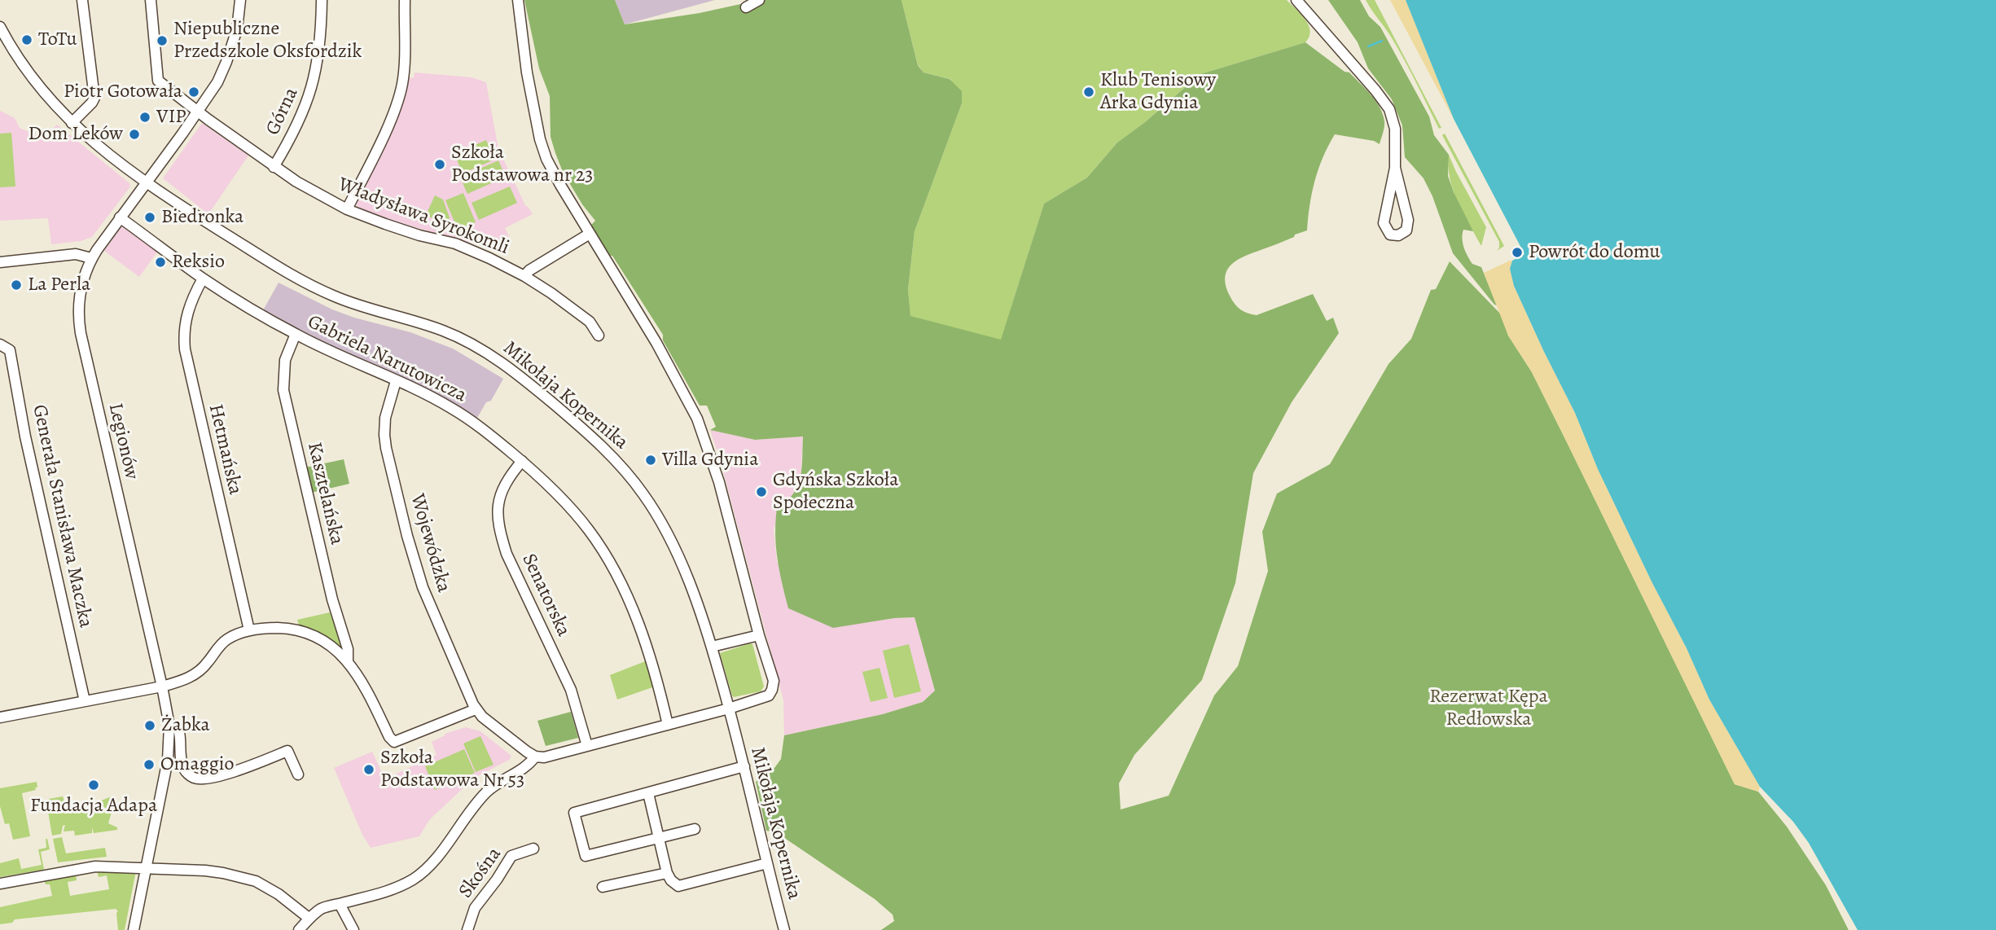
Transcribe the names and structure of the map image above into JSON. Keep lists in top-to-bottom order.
{
  "streets": {
    "street": [
      "Górna",
      "Władysława Syrokomli",
      "Gabriela Narutowicza",
      "Mikołaja Kopernika",
      "Legionów",
      "Hetmańska",
      "Kasztelańska",
      "Generała Stanisława Maczka",
      "Wojewódzka",
      "Senatorska",
      "Skośna"
    ]
  },
  "crossings": [
    ["Górna", "Władysława Syrokomli"],
    ["Władysława Syrokomli", "Legionów"],
    ["Gabriela Narutowicza", "Legionów"],
    ["Gabriela Narutowicza", "Hetmańska"],
    ["Gabriela Narutowicza", "Kasztelańska"],
    ["Gabriela Narutowicza", "Wojewódzka"],
    ["Gabriela Narutowicza", "Senatorska"],
    ["Mikołaja Kopernika", "Legionów"]
  ],
  "parks": ["Rezerwat Kępa Redłowska"],
  "places": [
    "ToTu",
    "Niepubliczne Przedszkole Oksfordzik",
    "Piotr Gotowała",
    "Klub Tenisowy Arka Gdynia",
    "VIP",
    "Dom Leków",
    "Szkoła Podstawowa nr 23",
    "Biedronka",
    "Powrót do domu",
    "Reksio",
    "La Perla",
    "Villa Gdynia",
    "Gdyńska Szkoła Społeczna",
    "Żabka",
    "Omaggio",
    "Szkoła Podstawowa Nr 53",
    "Fundacja Adapa"
  ]
}
